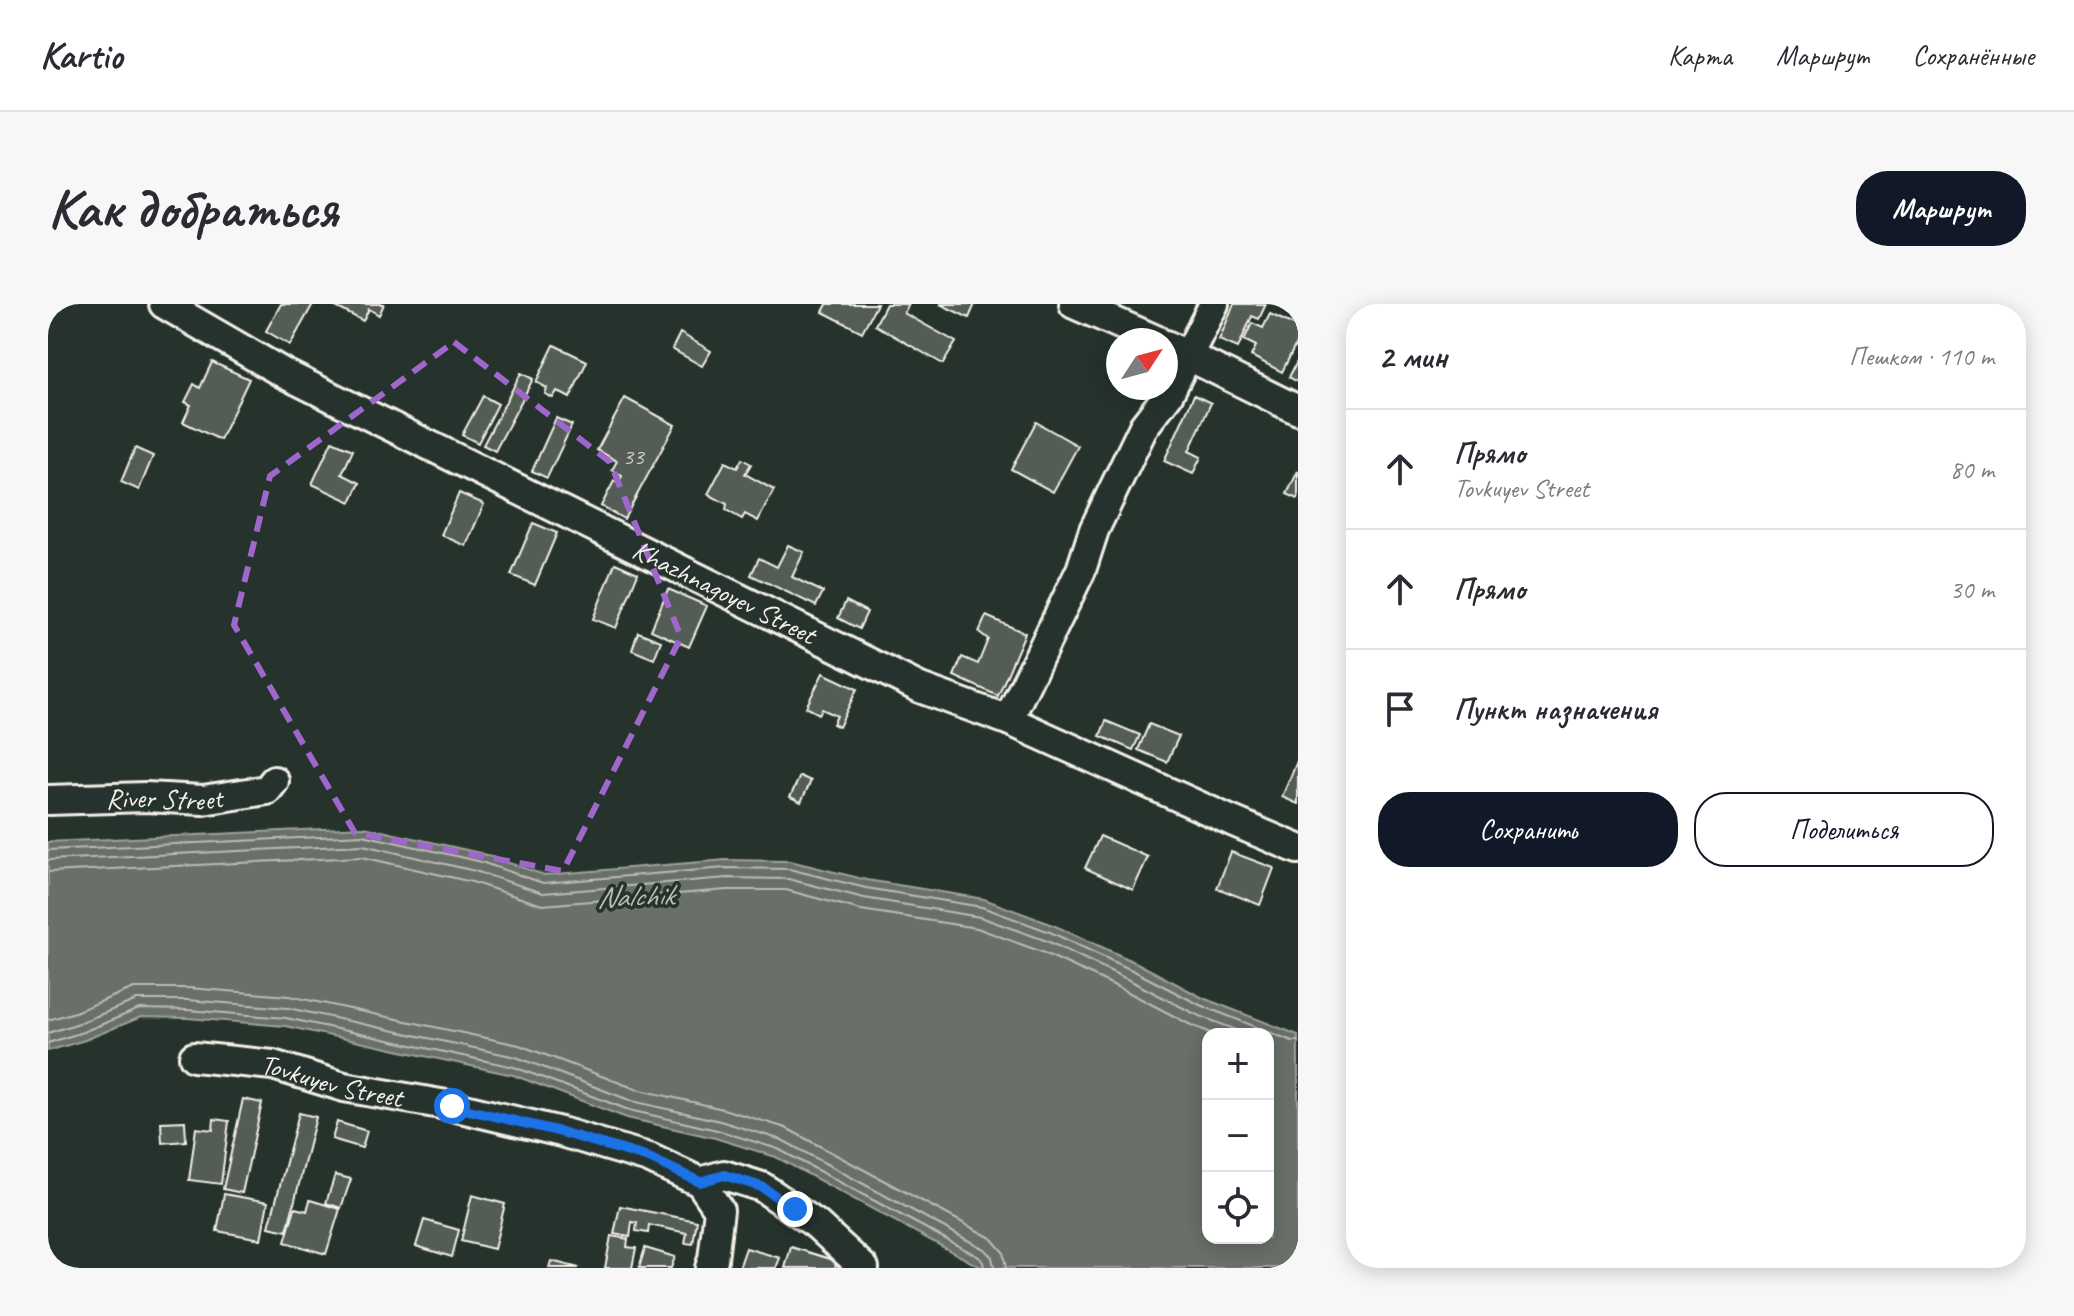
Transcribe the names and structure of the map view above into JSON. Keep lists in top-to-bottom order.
{
  "streets": {
    "street": ["Khazhnagoyev Street", "River Street", "Tovkuyev Street"]
  },
  "water": ["Nalchik"],
  "house_numbers": ["33"],
  "north": "top right",
  "page": {
    "header": "Kartio",
    "nav": ["Карта", "Маршрут", "Сохранённые"],
    "buttons": [
      "Маршрут",
      ["Сохранить", "Поделиться"]
    ],
    "title": "Как добраться",
    "heading": ["2 мин", "Пешком · 110 m"],
    "list": [
      ["Прямо", "Tovkuyev Street", "80 m"],
      ["Прямо", "30 m"],
      "Пункт назначения"
    ],
    "map_buttons": ["+", "−"]
  }
}
